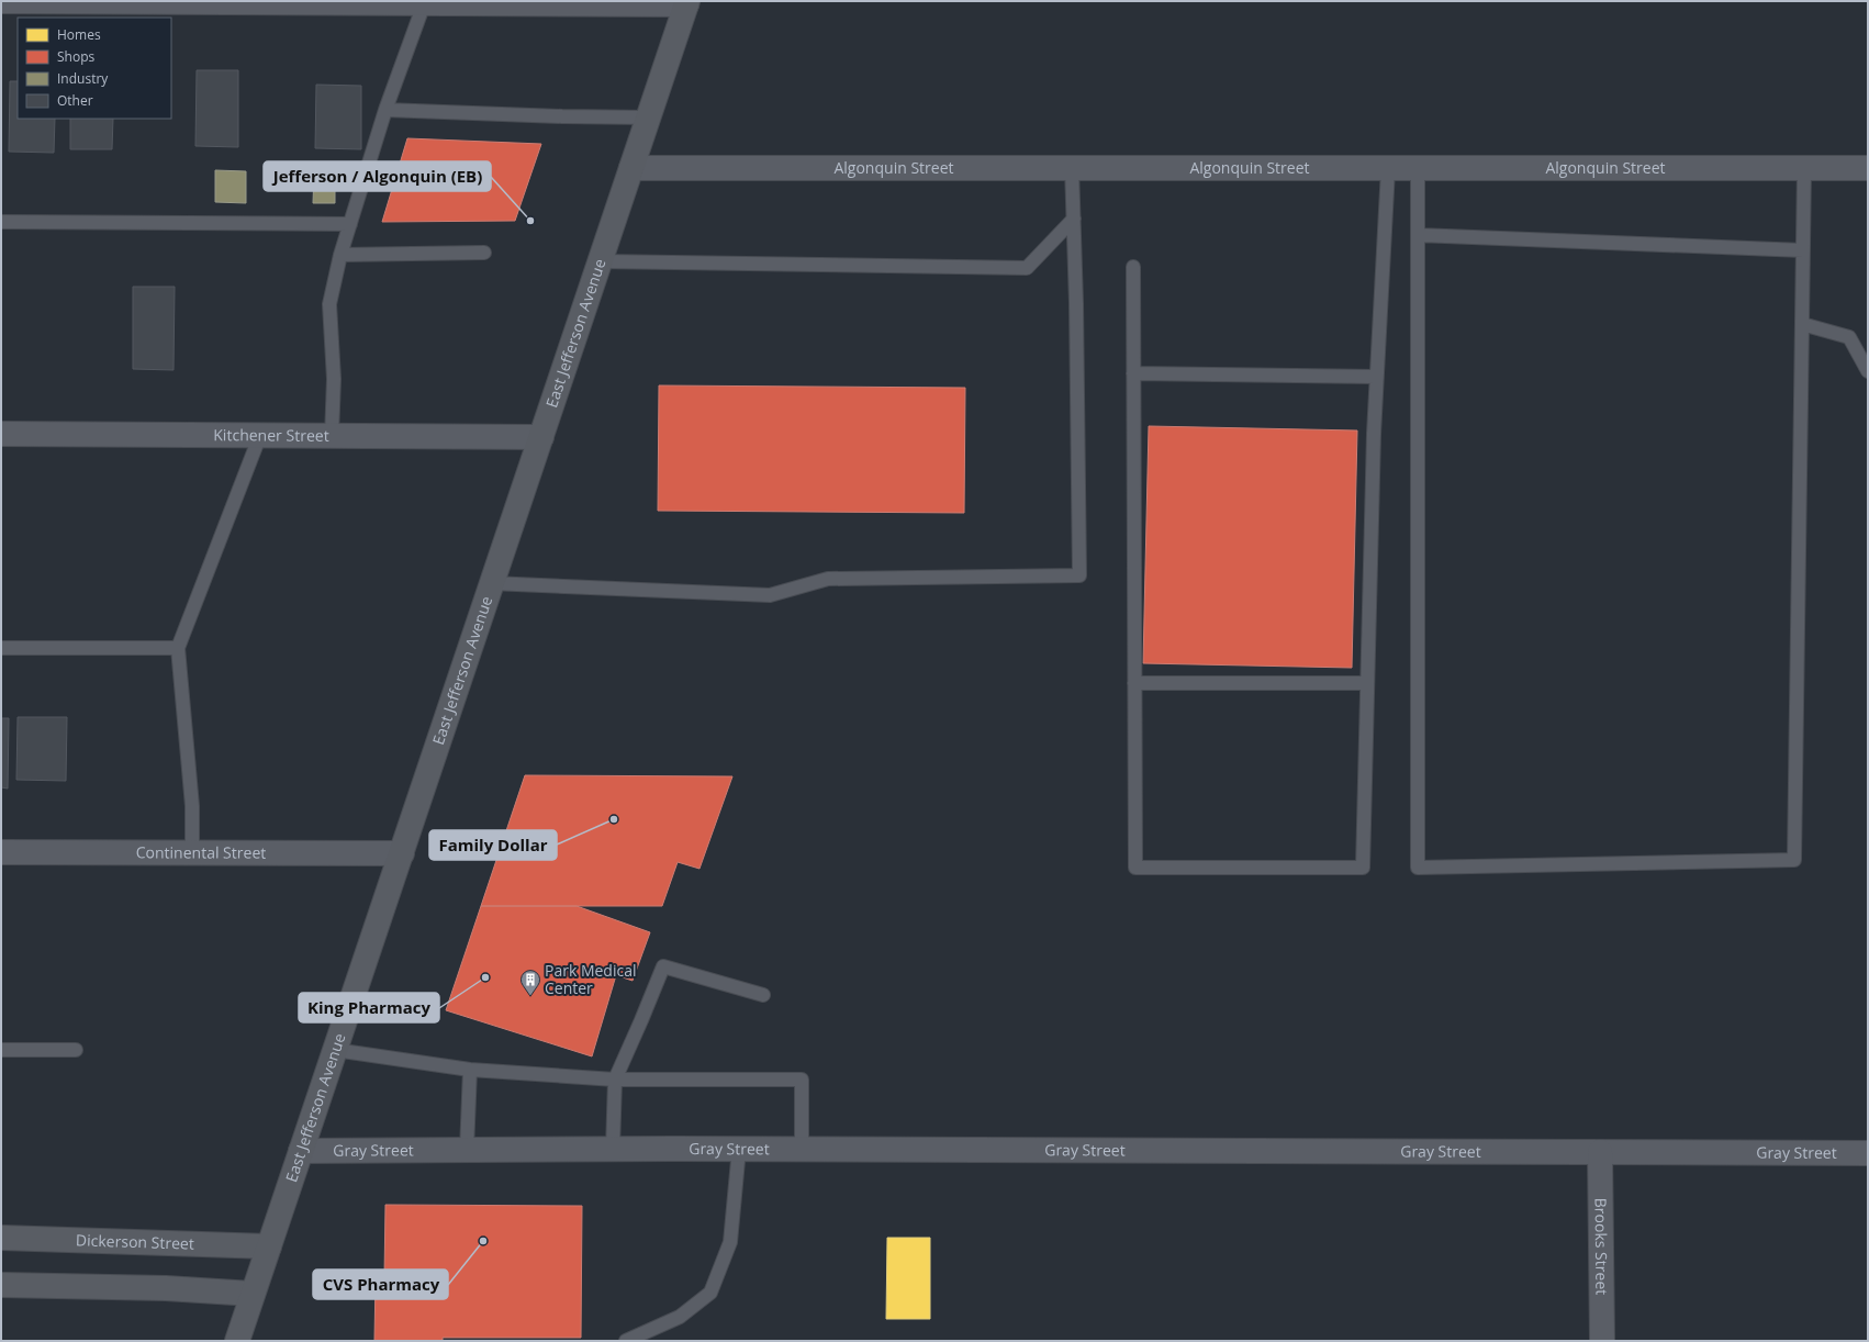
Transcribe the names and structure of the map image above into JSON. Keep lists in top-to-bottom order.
{
  "streets": {
    "main road": ["East Jefferson Avenue", "Dickerson Street"],
    "street": [
      "Algonquin Street",
      "Kitchener Street",
      "Continental Street",
      "Gray Street",
      "Brooks Street"
    ]
  },
  "crossings": [
    ["Algonquin Street", "East Jefferson Avenue"],
    ["East Jefferson Avenue", "Kitchener Street"],
    ["East Jefferson Avenue", "Continental Street"],
    ["East Jefferson Avenue", "Gray Street"],
    ["East Jefferson Avenue", "Dickerson Street"],
    ["Gray Street", "Brooks Street"]
  ],
  "places": {
    "other": [
      "Jefferson / Algonquin (EB)",
      "Family Dollar",
      "King Pharmacy",
      "CVS Pharmacy"
    ],
    "building": ["Park Medical Center"]
  },
  "legend": [
    "Homes",
    "Shops",
    "Industry",
    "Other"
  ]
}
